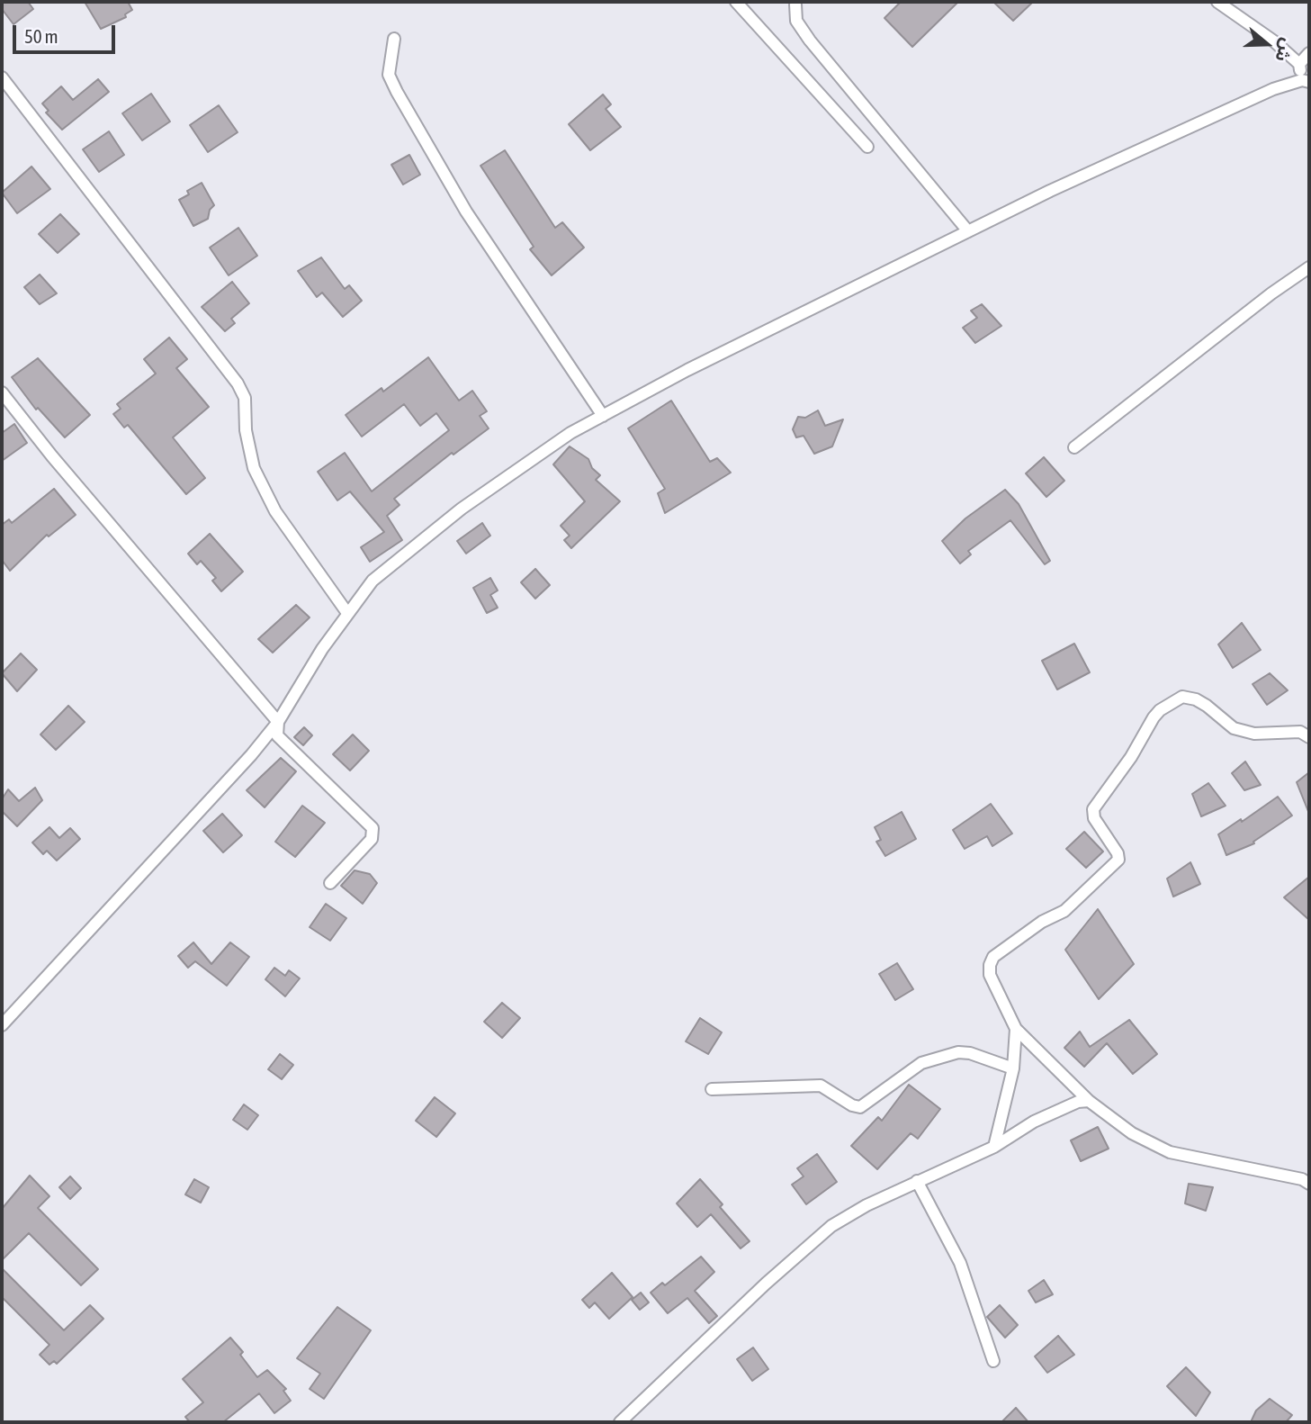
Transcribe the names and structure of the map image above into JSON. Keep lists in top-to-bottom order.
{
  "scale_bar": "50 m",
  "north": "right"
}
